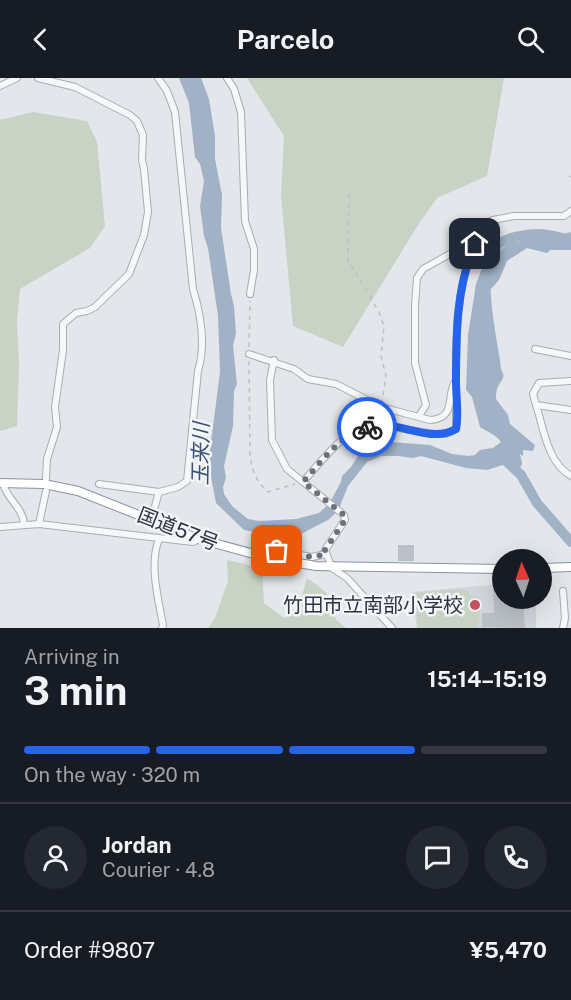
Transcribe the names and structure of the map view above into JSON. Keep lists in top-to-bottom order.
{
  "streets": {
    "highway": ["国道57号"]
  },
  "water": ["玉来川"],
  "places": ["竹田市立南部小学校"],
  "north": "top",
  "page": {
    "header": "Parcelo",
    "heading": ["3 min", "Arriving in", "15:14–15:19"],
    "panel": [
      "Jordan",
      "Courier · 4.8",
      "Order #9807",
      "¥5,470"
    ],
    "bar": "On the way · 320 m"
  }
}
